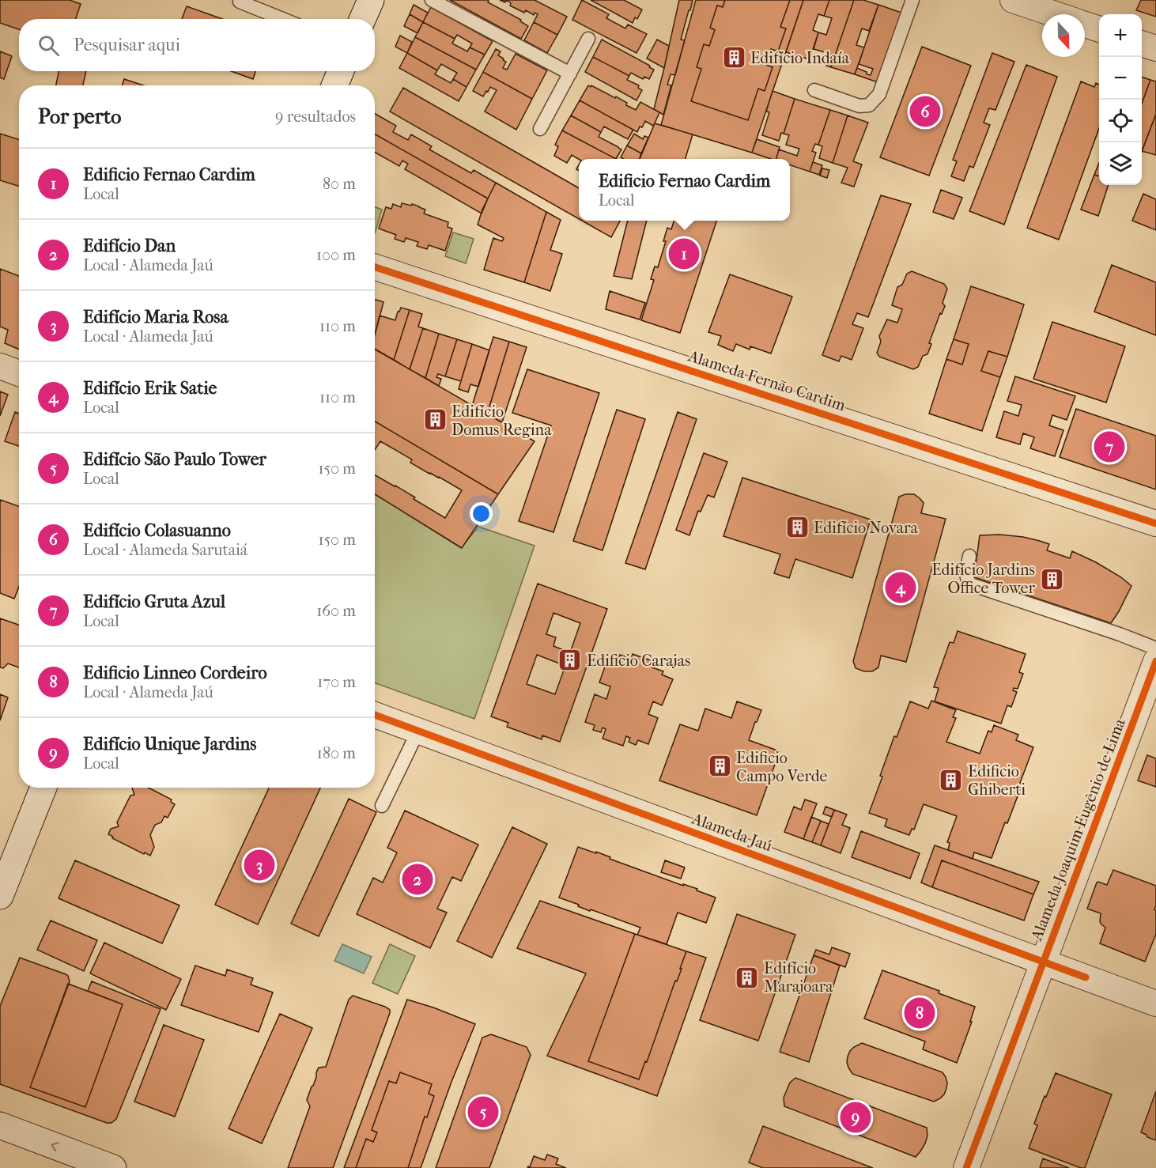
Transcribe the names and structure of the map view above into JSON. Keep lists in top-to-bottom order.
{
  "streets": {
    "street": ["Alameda Fernão Cardim", "Alameda Joaquim Eugênio de Lima", "Alameda Jaú"]
  },
  "crossings": [
    ["Alameda Joaquim Eugênio de Lima", "Alameda Jaú"]
  ],
  "places": {
    "building": [
      "Edifício Indaía",
      "Edifício Domus Regina",
      "Edifício Novara",
      "Edifício Jardins Office Tower",
      "Edificio Carajas",
      "Edificio Campo Verde",
      "Edificio Ghiberti",
      "Edifício Marajoara"
    ]
  },
  "north": "bottom",
  "page": {
    "map_buttons": ["+", "−"],
    "search": "Pesquisar aqui",
    "heading": ["Por perto", "9 resultados"],
    "pins": [
      "6",
      "1",
      "7",
      "4",
      "3",
      "2",
      "8",
      "5",
      "9"
    ],
    "list": [
      {
        "mark": "1",
        "name": "Edificio Fernao Cardim",
        "note": "Local",
        "value": "80 m"
      },
      {
        "mark": "2",
        "name": "Edifício Dan",
        "note": "Local · Alameda Jaú",
        "value": "100 m"
      },
      {
        "mark": "3",
        "name": "Edifício Maria Rosa",
        "note": "Local · Alameda Jaú",
        "value": "110 m"
      },
      {
        "mark": "4",
        "name": "Edifício Erik Satie",
        "note": "Local",
        "value": "110 m"
      },
      {
        "mark": "5",
        "name": "Edifício São Paulo Tower",
        "note": "Local",
        "value": "150 m"
      },
      {
        "mark": "6",
        "name": "Edifício Colasuanno",
        "note": "Local · Alameda Sarutaiá",
        "value": "150 m"
      },
      {
        "mark": "7",
        "name": "Edifício Gruta Azul",
        "note": "Local",
        "value": "160 m"
      },
      {
        "mark": "8",
        "name": "Edificio Linneo Cordeiro",
        "note": "Local · Alameda Jaú",
        "value": "170 m"
      },
      {
        "mark": "9",
        "name": "Edifício Unique Jardins",
        "note": "Local",
        "value": "180 m"
      }
    ],
    "popup": ["Edificio Fernao Cardim", "Local"]
  }
}
